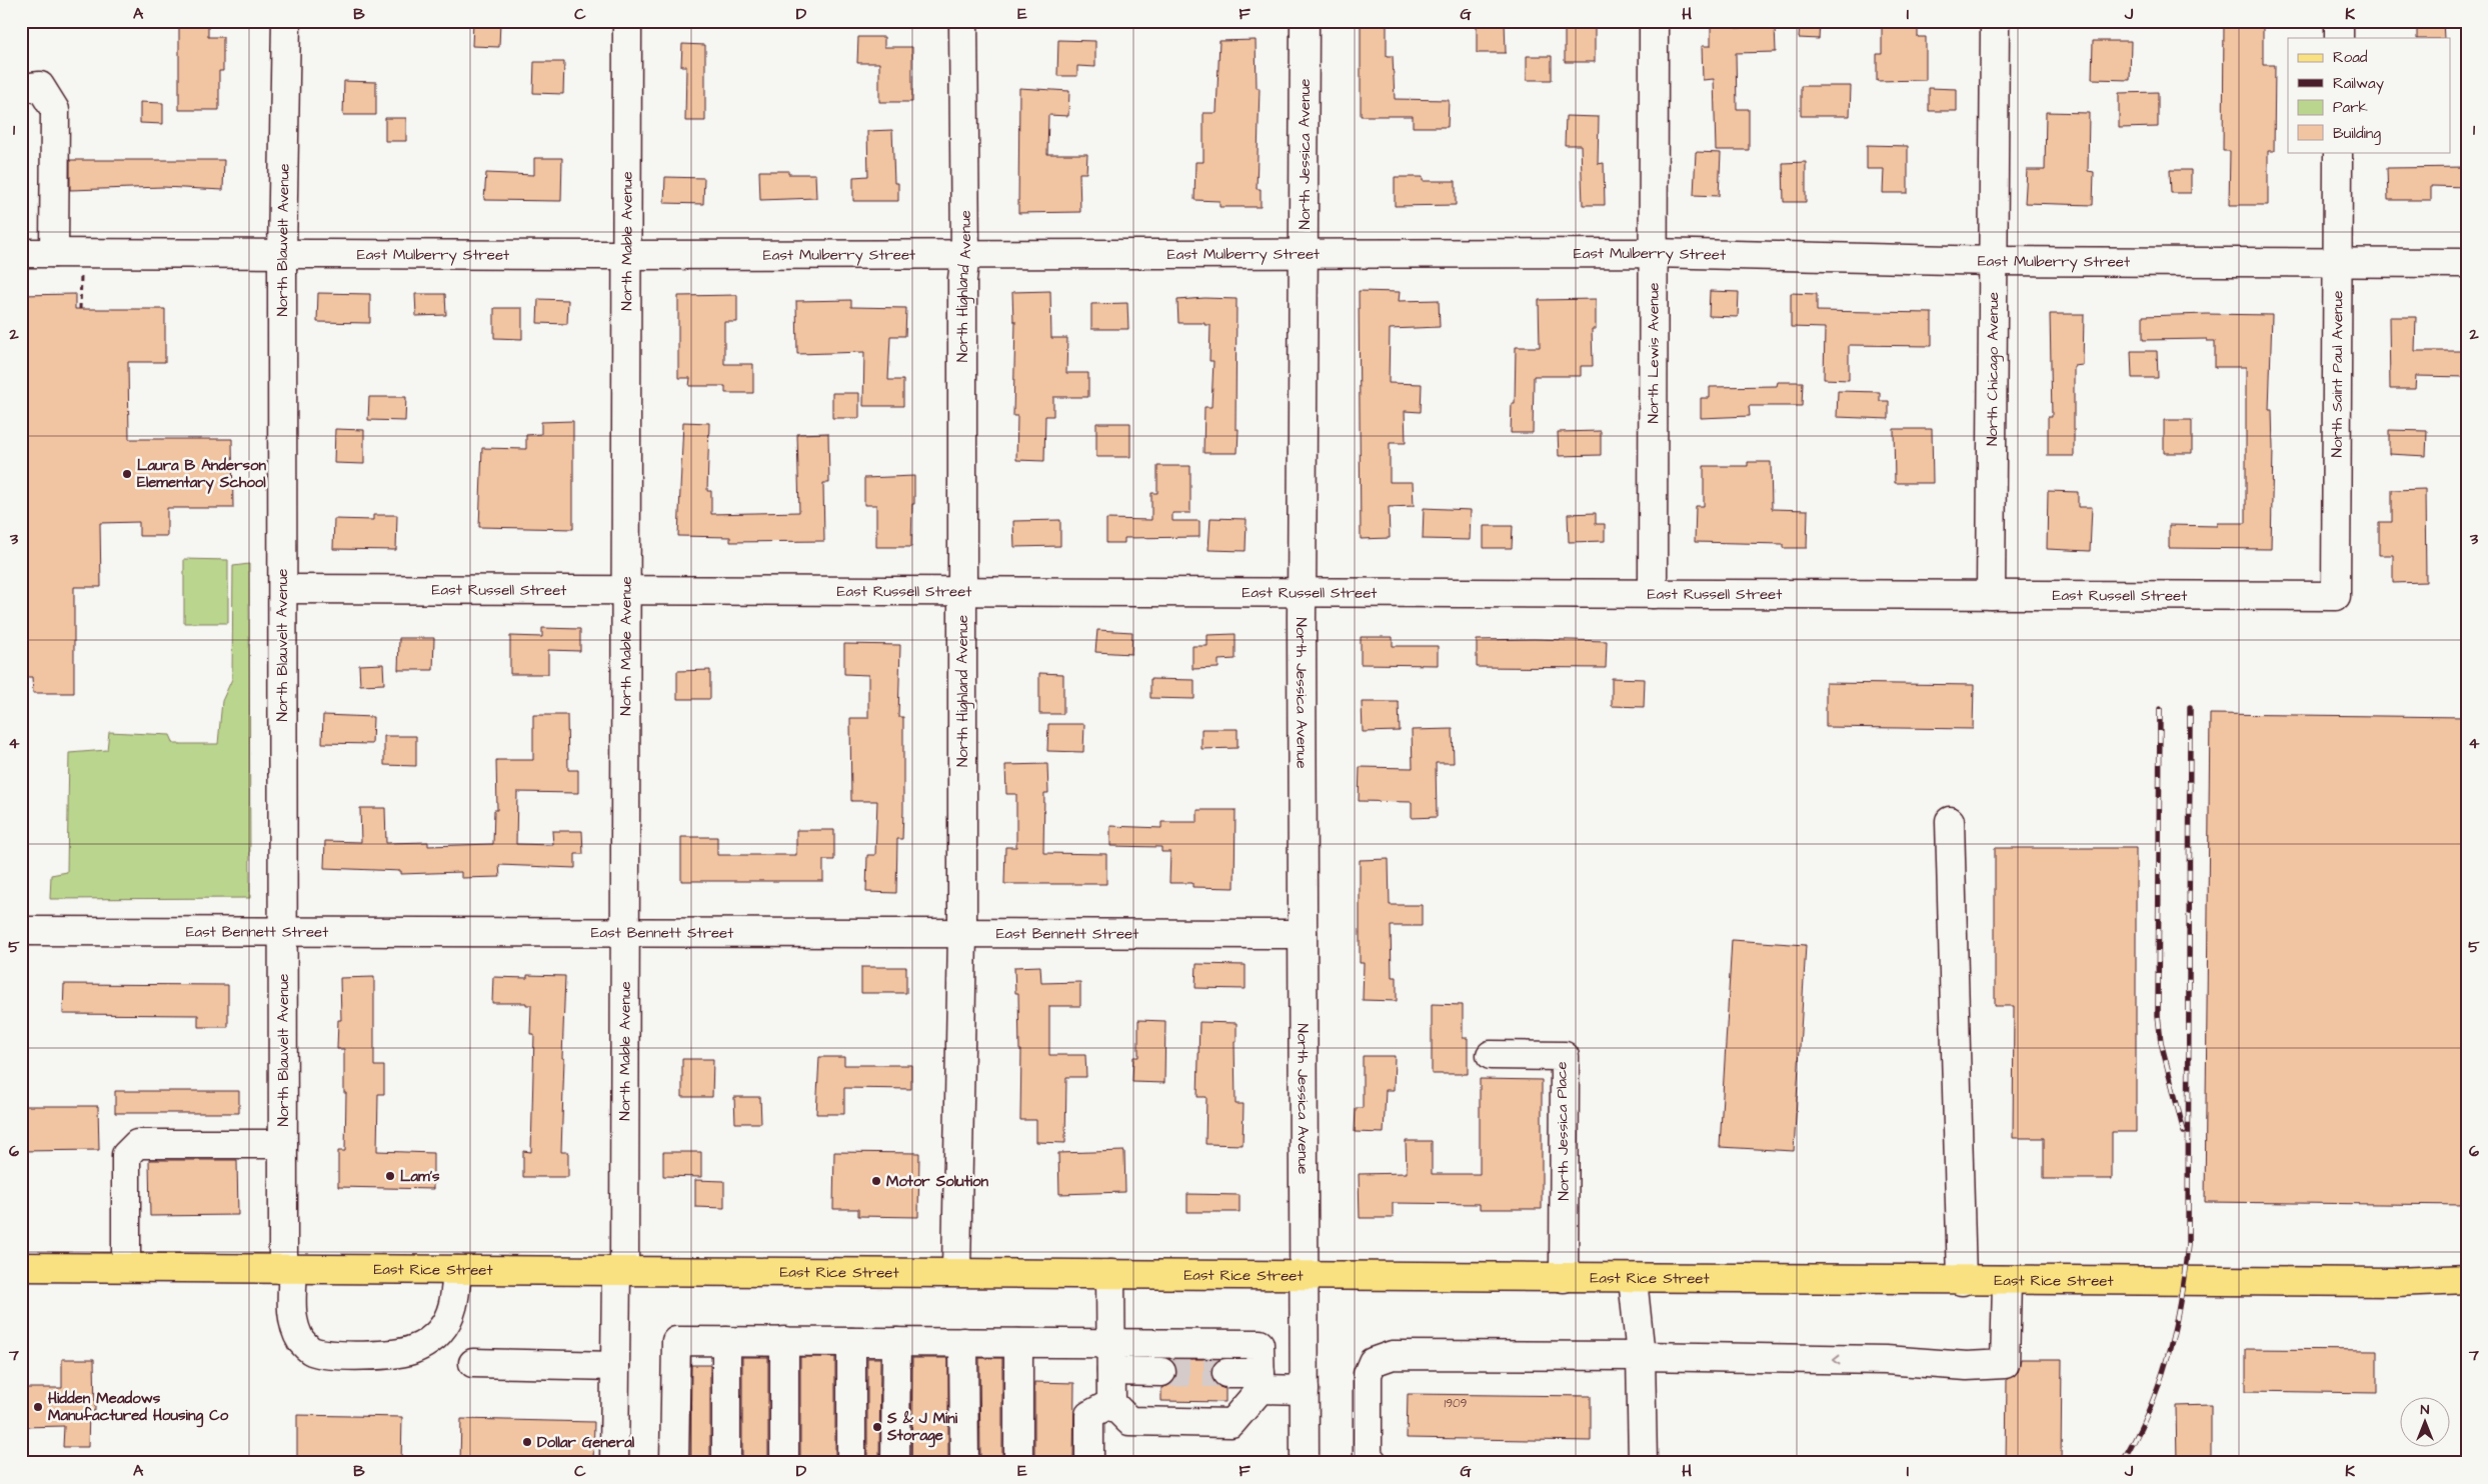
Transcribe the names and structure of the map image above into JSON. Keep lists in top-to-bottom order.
{
  "streets": {
    "main road": ["East Rice Street"],
    "street": [
      "North Jessica Avenue",
      "North Blauvelt Avenue",
      "North Mable Avenue",
      "East Mulberry Street",
      "North Highland Avenue",
      "North Lewis Avenue",
      "North Chicago Avenue",
      "North Saint Paul Avenue",
      "East Russell Street",
      "East Bennett Street",
      "North Jessica Place"
    ]
  },
  "crossings": [
    ["North Jessica Avenue", "East Mulberry Street"],
    ["North Jessica Avenue", "East Russell Street"],
    ["North Jessica Avenue", "East Bennett Street"],
    ["North Jessica Avenue", "East Rice Street"],
    ["North Blauvelt Avenue", "East Mulberry Street"],
    ["North Blauvelt Avenue", "East Russell Street"],
    ["North Blauvelt Avenue", "East Bennett Street"],
    ["North Blauvelt Avenue", "East Rice Street"],
    ["North Mable Avenue", "East Mulberry Street"],
    ["North Mable Avenue", "East Russell Street"],
    ["North Mable Avenue", "East Bennett Street"],
    ["North Mable Avenue", "East Rice Street"],
    ["East Mulberry Street", "North Highland Avenue"],
    ["East Mulberry Street", "North Lewis Avenue"],
    ["East Mulberry Street", "North Chicago Avenue"],
    ["East Mulberry Street", "North Saint Paul Avenue"],
    ["North Highland Avenue", "East Russell Street"],
    ["North Highland Avenue", "East Bennett Street"],
    ["North Highland Avenue", "East Rice Street"],
    ["North Lewis Avenue", "East Russell Street"],
    ["North Chicago Avenue", "East Russell Street"],
    ["North Saint Paul Avenue", "East Russell Street"],
    ["North Jessica Place", "East Rice Street"]
  ],
  "places": [
    "Laura B Anderson Elementary School",
    "Lam's",
    "Motor Solution",
    "Hidden Meadows Manufactured Housing Co",
    "S & J Mini Storage",
    "Dollar General"
  ],
  "house_numbers": ["1909"],
  "legend": [
    "Road",
    "Railway",
    "Park",
    "Building"
  ],
  "north": "top",
  "grid": {
    "columns": [
      "A",
      "B",
      "C",
      "D",
      "E",
      "F",
      "G",
      "H",
      "I",
      "J",
      "K"
    ],
    "rows": [
      "1",
      "2",
      "3",
      "4",
      "5",
      "6",
      "7"
    ]
  }
}
